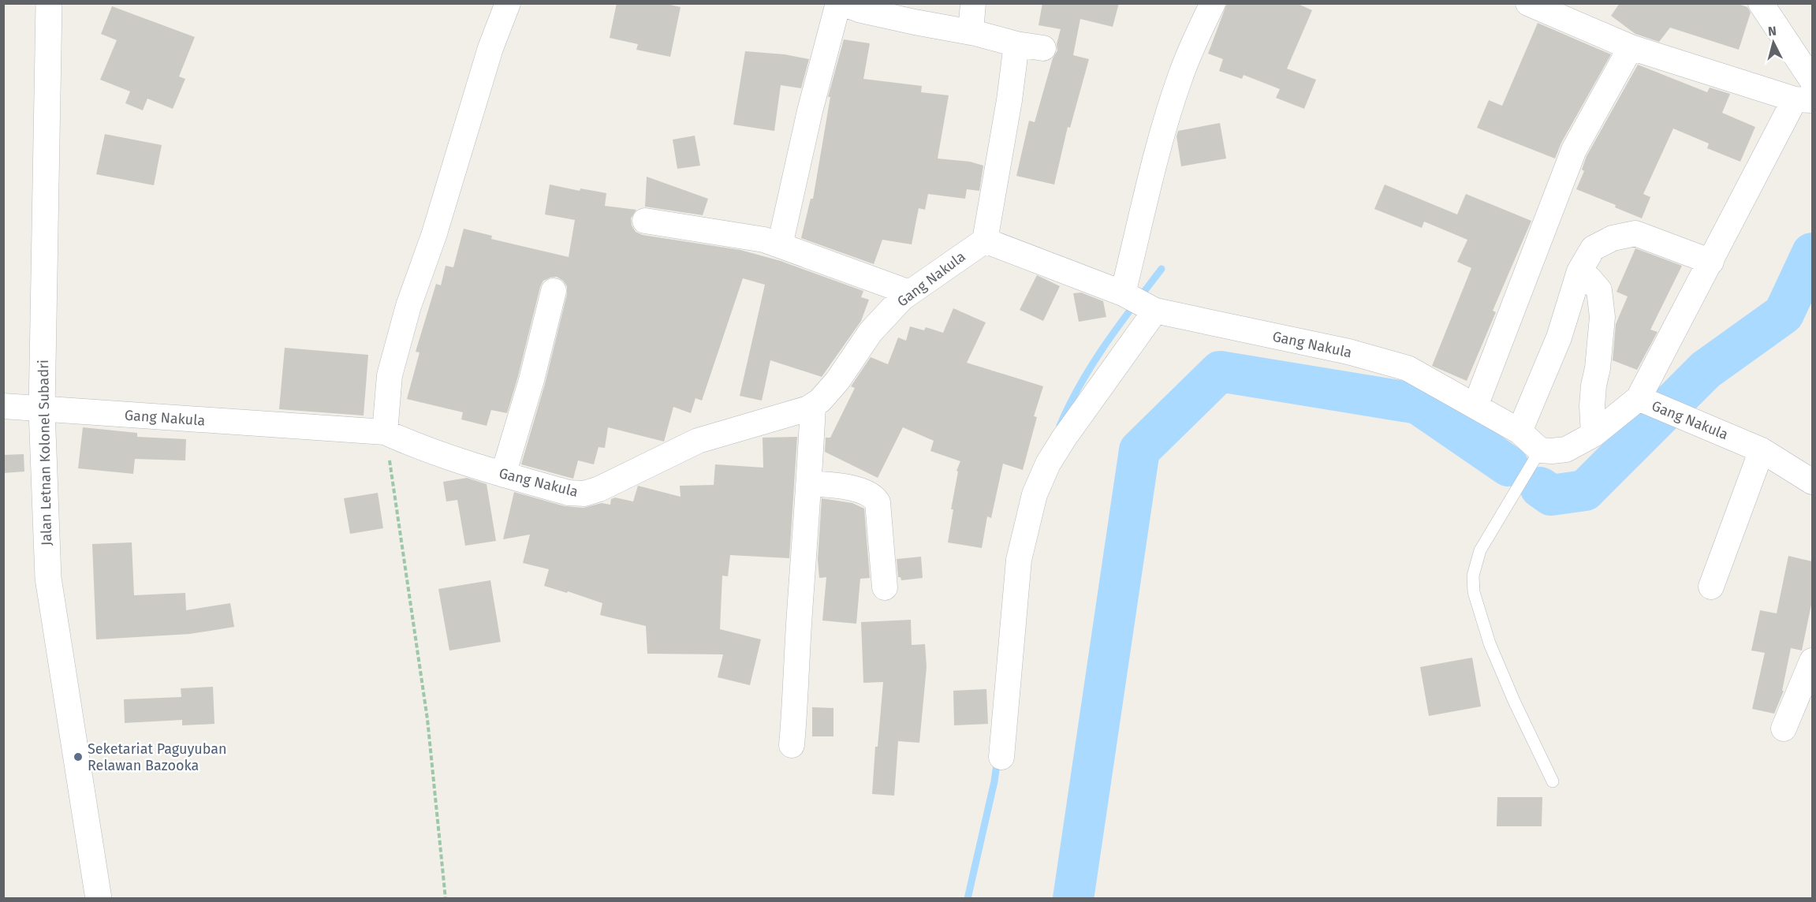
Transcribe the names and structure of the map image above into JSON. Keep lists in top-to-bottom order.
{
  "streets": {
    "main road": ["Jalan Letnan Kolonel Subadri"],
    "street": ["Gang Nakula"]
  },
  "crossings": [
    ["Gang Nakula", "Jalan Letnan Kolonel Subadri"]
  ],
  "places": ["Seketariat Paguyuban Relawan Bazooka"],
  "north": "top"
}
